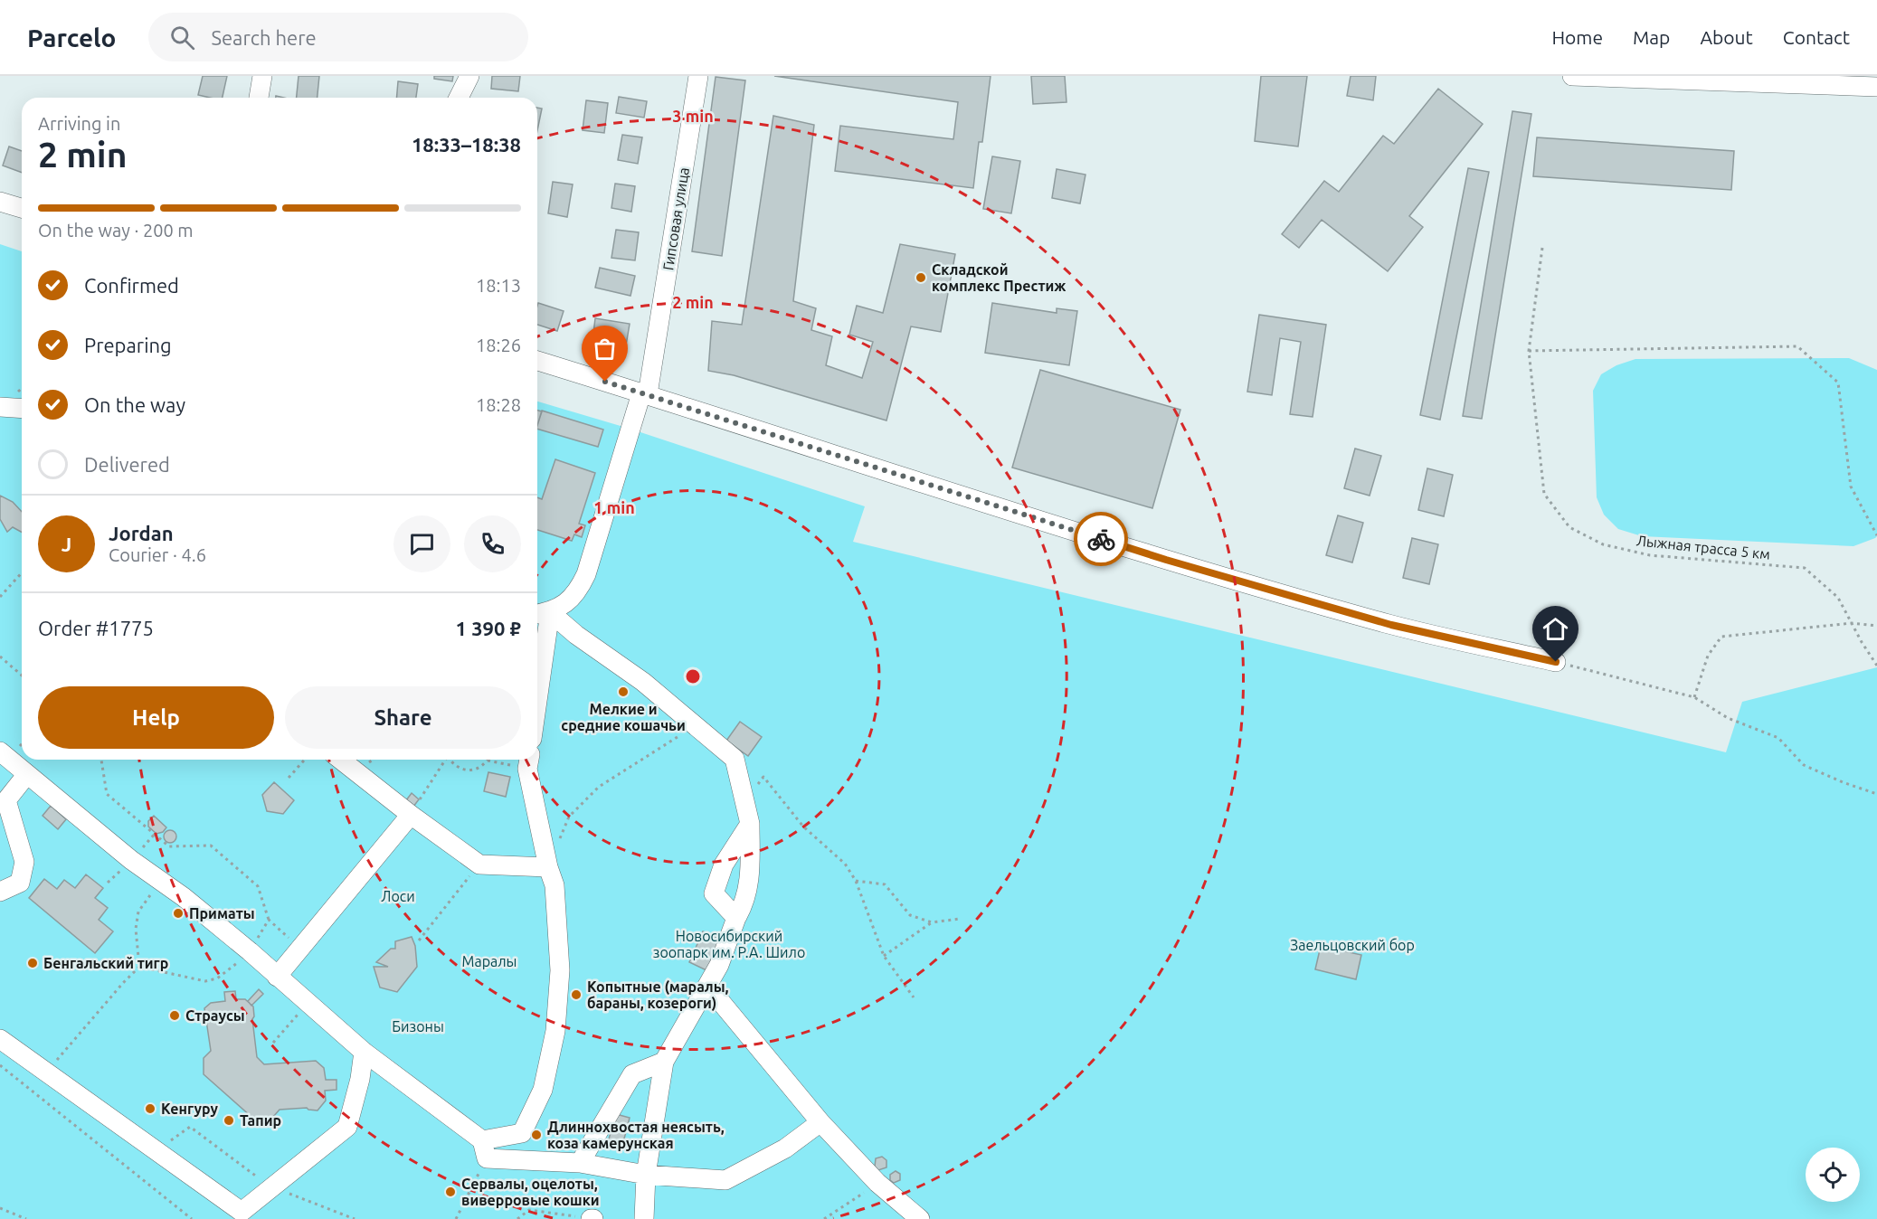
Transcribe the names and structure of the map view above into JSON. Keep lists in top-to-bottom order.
{
  "streets": {
    "street": ["Гипсовая улица"],
    "path": ["Лыжная трасса 5 км"]
  },
  "parks": [
    "Лоси",
    "Новосибирский зоопарк им. Р.А. Шило",
    "Заельцовский бор",
    "Маралы",
    "Бизоны"
  ],
  "places": [
    "Складской комплекс Престиж",
    "Мелкие и средние кошачьи",
    "Приматы",
    "Бенгальский тигр",
    "Копытные (маралы, бараны, козероги)",
    "Страусы",
    "Кенгуру",
    "Тапир",
    "Длиннохвостая неясыть, коза камерунская",
    "Сервалы, оцелоты, виверровые кошки"
  ],
  "page": {
    "header": "Parcelo",
    "search": "Search here",
    "nav": [
      "Home",
      "Map",
      "About",
      "Contact"
    ],
    "heading": ["2 min", "Arriving in", "18:33–18:38"],
    "panel": [
      "Jordan",
      "Courier · 4.6",
      "Order #1775",
      "1 390 ₽"
    ],
    "bar": "On the way · 200 m",
    "list": [
      ["Confirmed", "18:13"],
      ["Preparing", "18:26"],
      ["On the way", "18:28"],
      "Delivered"
    ],
    "round": "J",
    "buttons": ["Help", "Share"]
  },
  "rings": ["3 min", "2 min", "1 min"]
}
